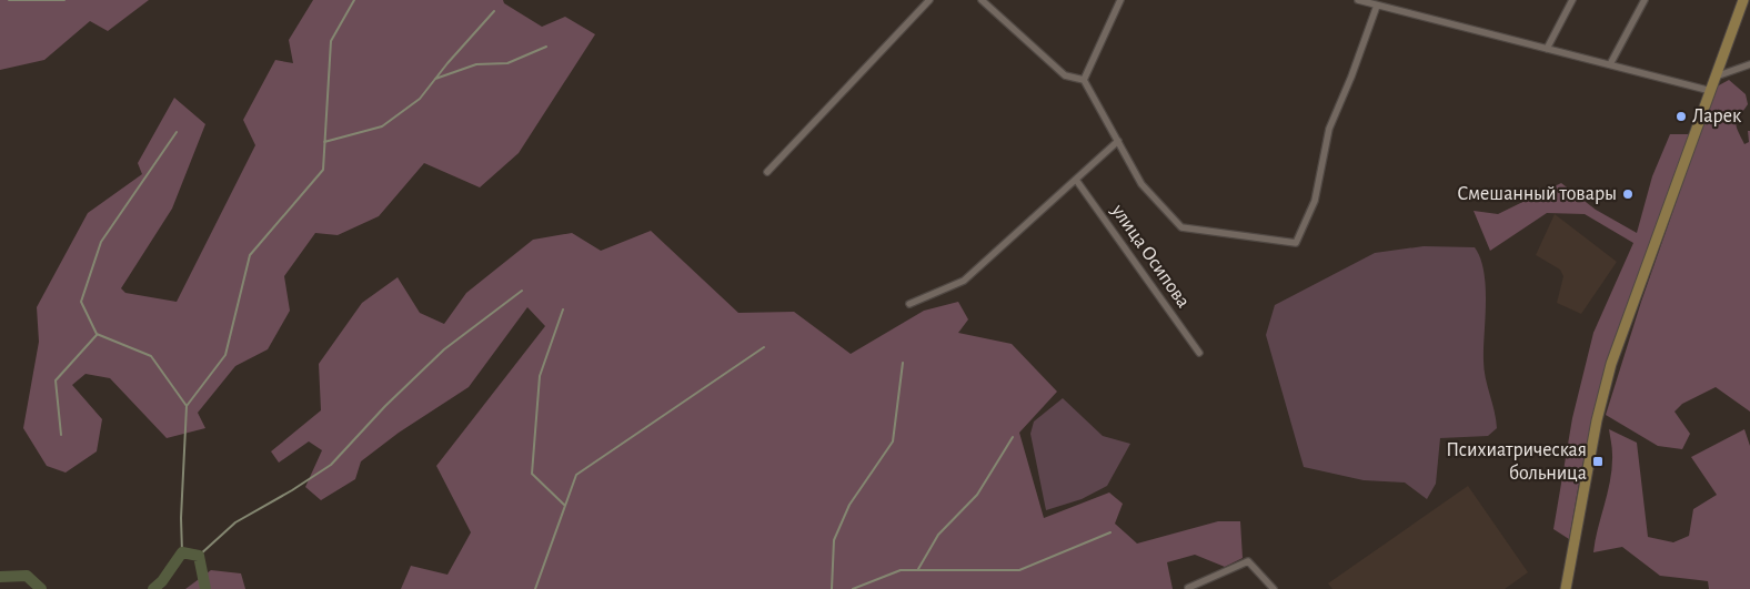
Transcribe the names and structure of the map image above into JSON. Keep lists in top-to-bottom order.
{
  "streets": {
    "street": ["улица Осипова"]
  },
  "places": {
    "other": ["Ларек", "Смешанный товары"],
    "transit": ["Психиатрическая больница"]
  }
}
